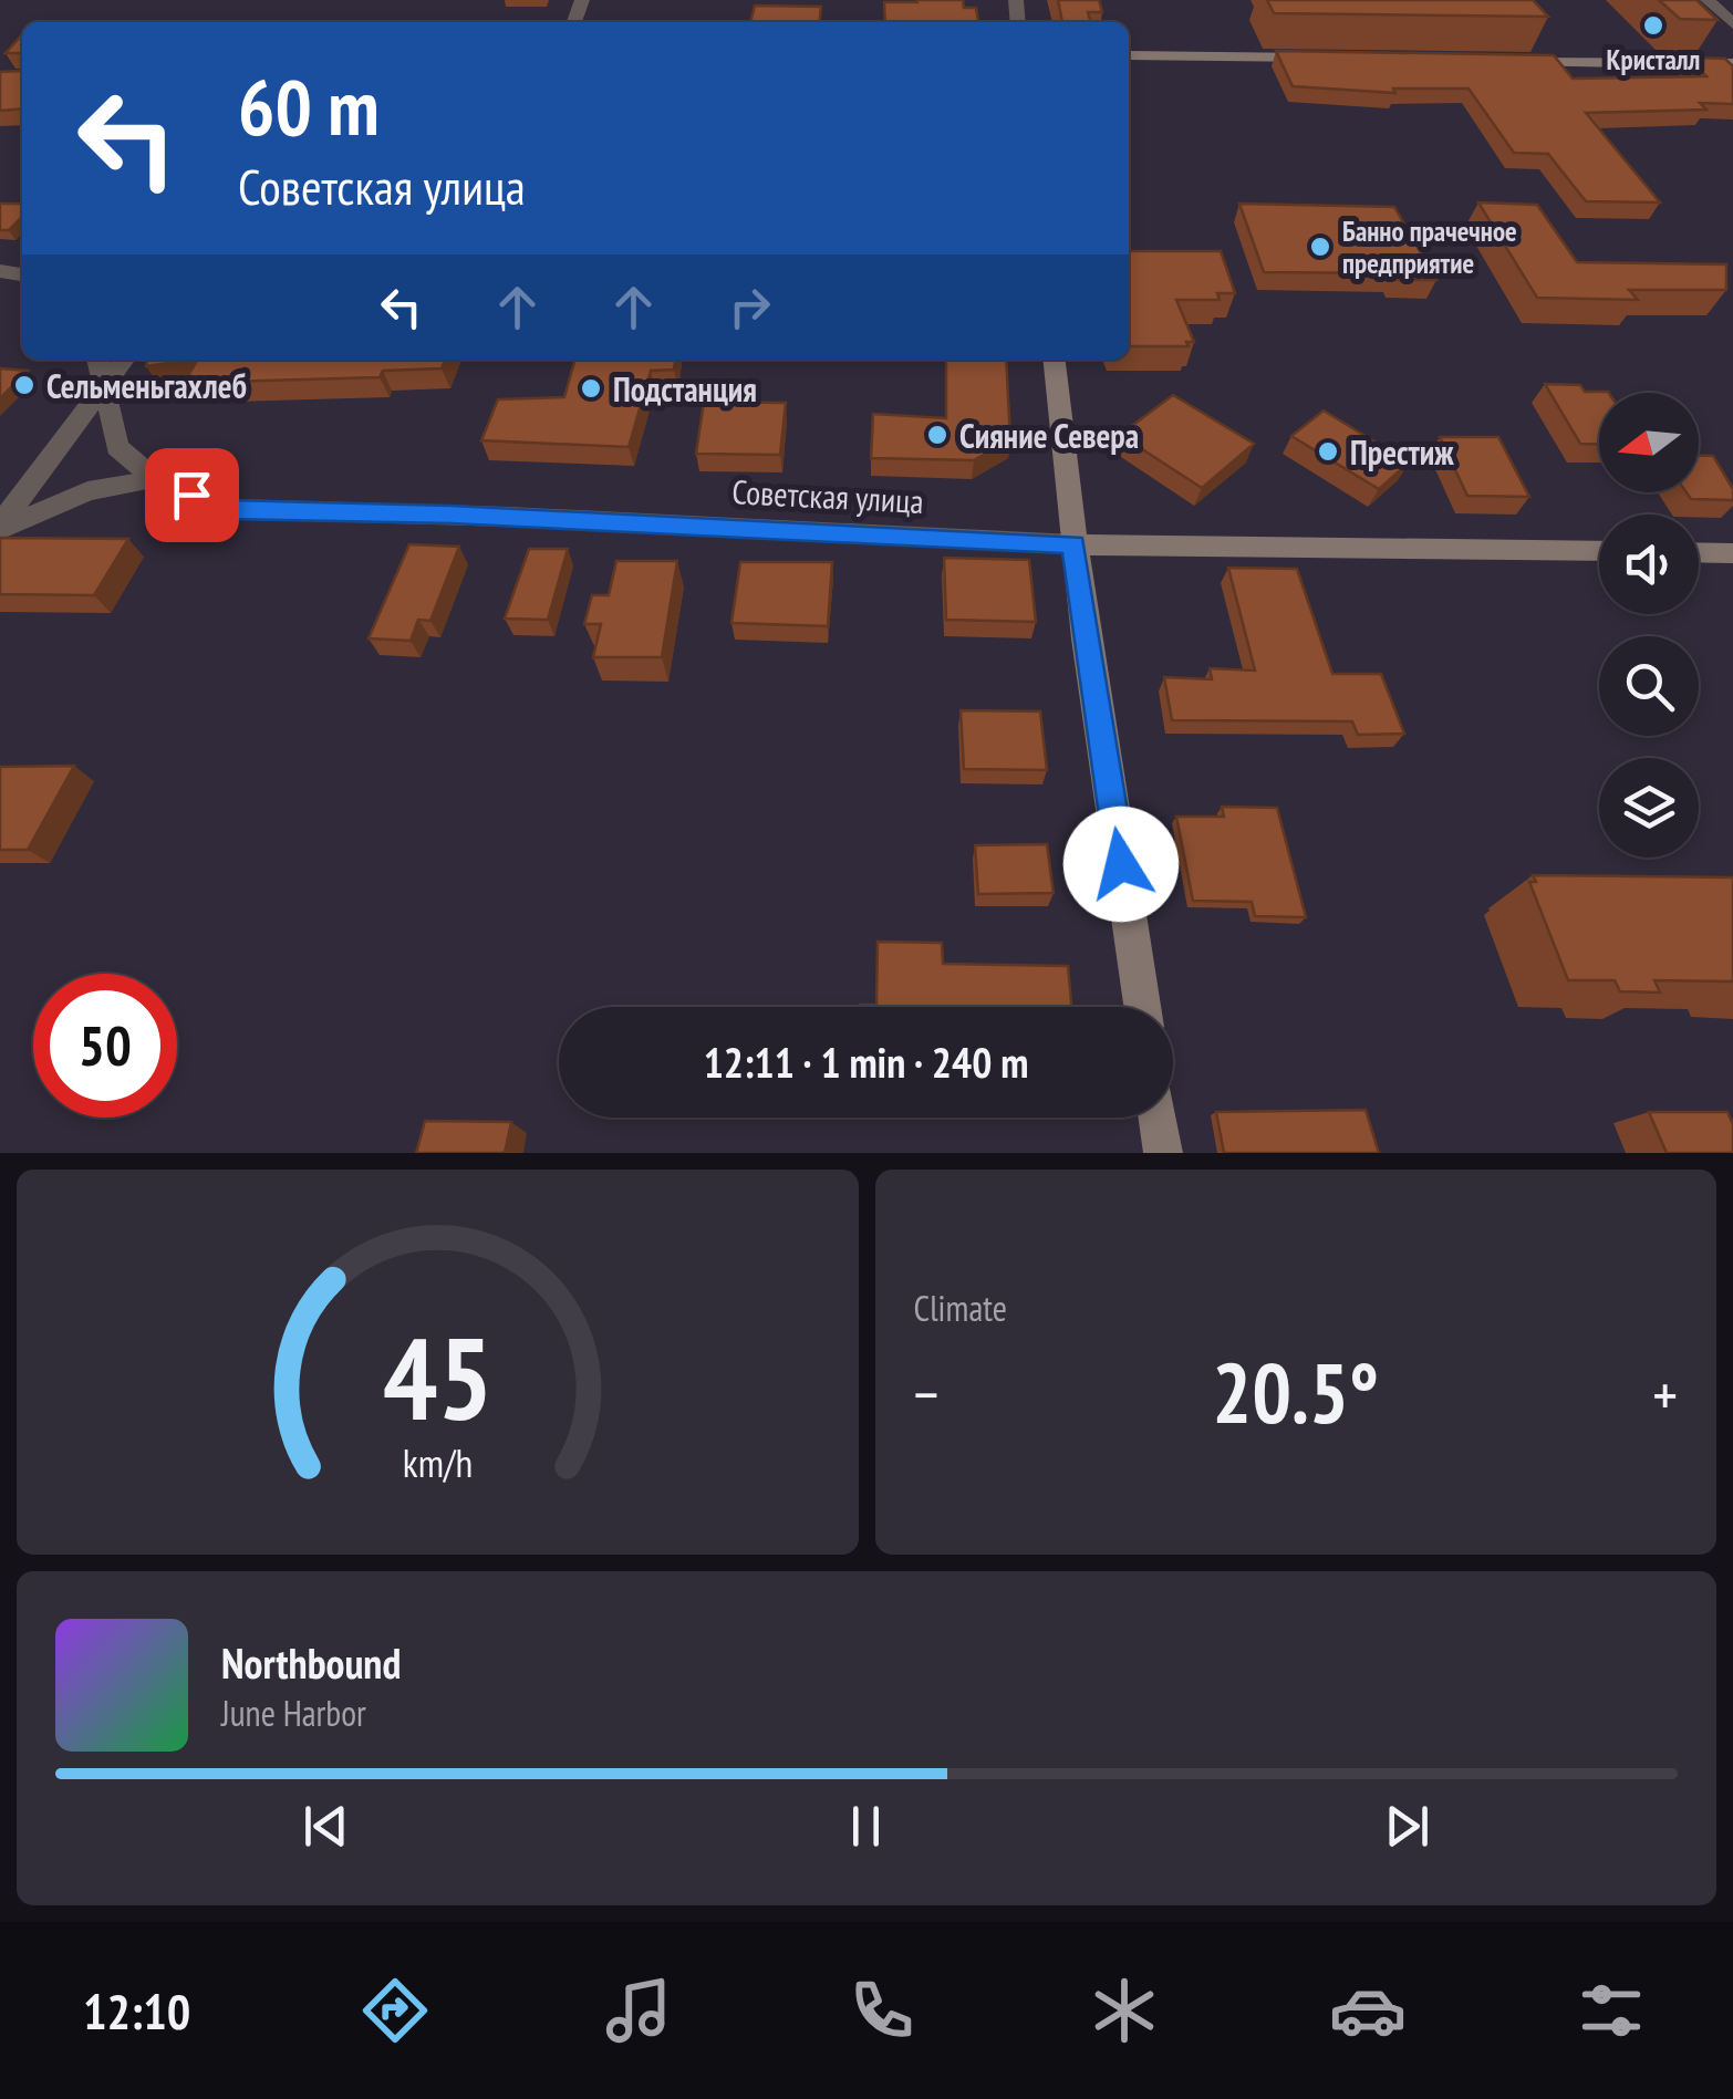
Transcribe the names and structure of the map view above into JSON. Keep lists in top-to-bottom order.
{
  "streets": {
    "main road": ["Советская улица"]
  },
  "places": [
    "Кристалл",
    "Банно прачечное предприятие",
    "Сельменьгахлеб",
    "Подстанция",
    "Сияние Севера",
    "Престиж"
  ],
  "north": "left",
  "page": {
    "turn": ["60 m", "Советская улица"],
    "limit": "50",
    "trip": "12:11 · 1 min · 240 m",
    "tile": "Climate",
    "heat": ["−", "20.5°", "+"],
    "song": ["Northbound", "June Harbor"],
    "tabs": "12:10",
    "gauge": ["45", "km/h"]
  }
}
